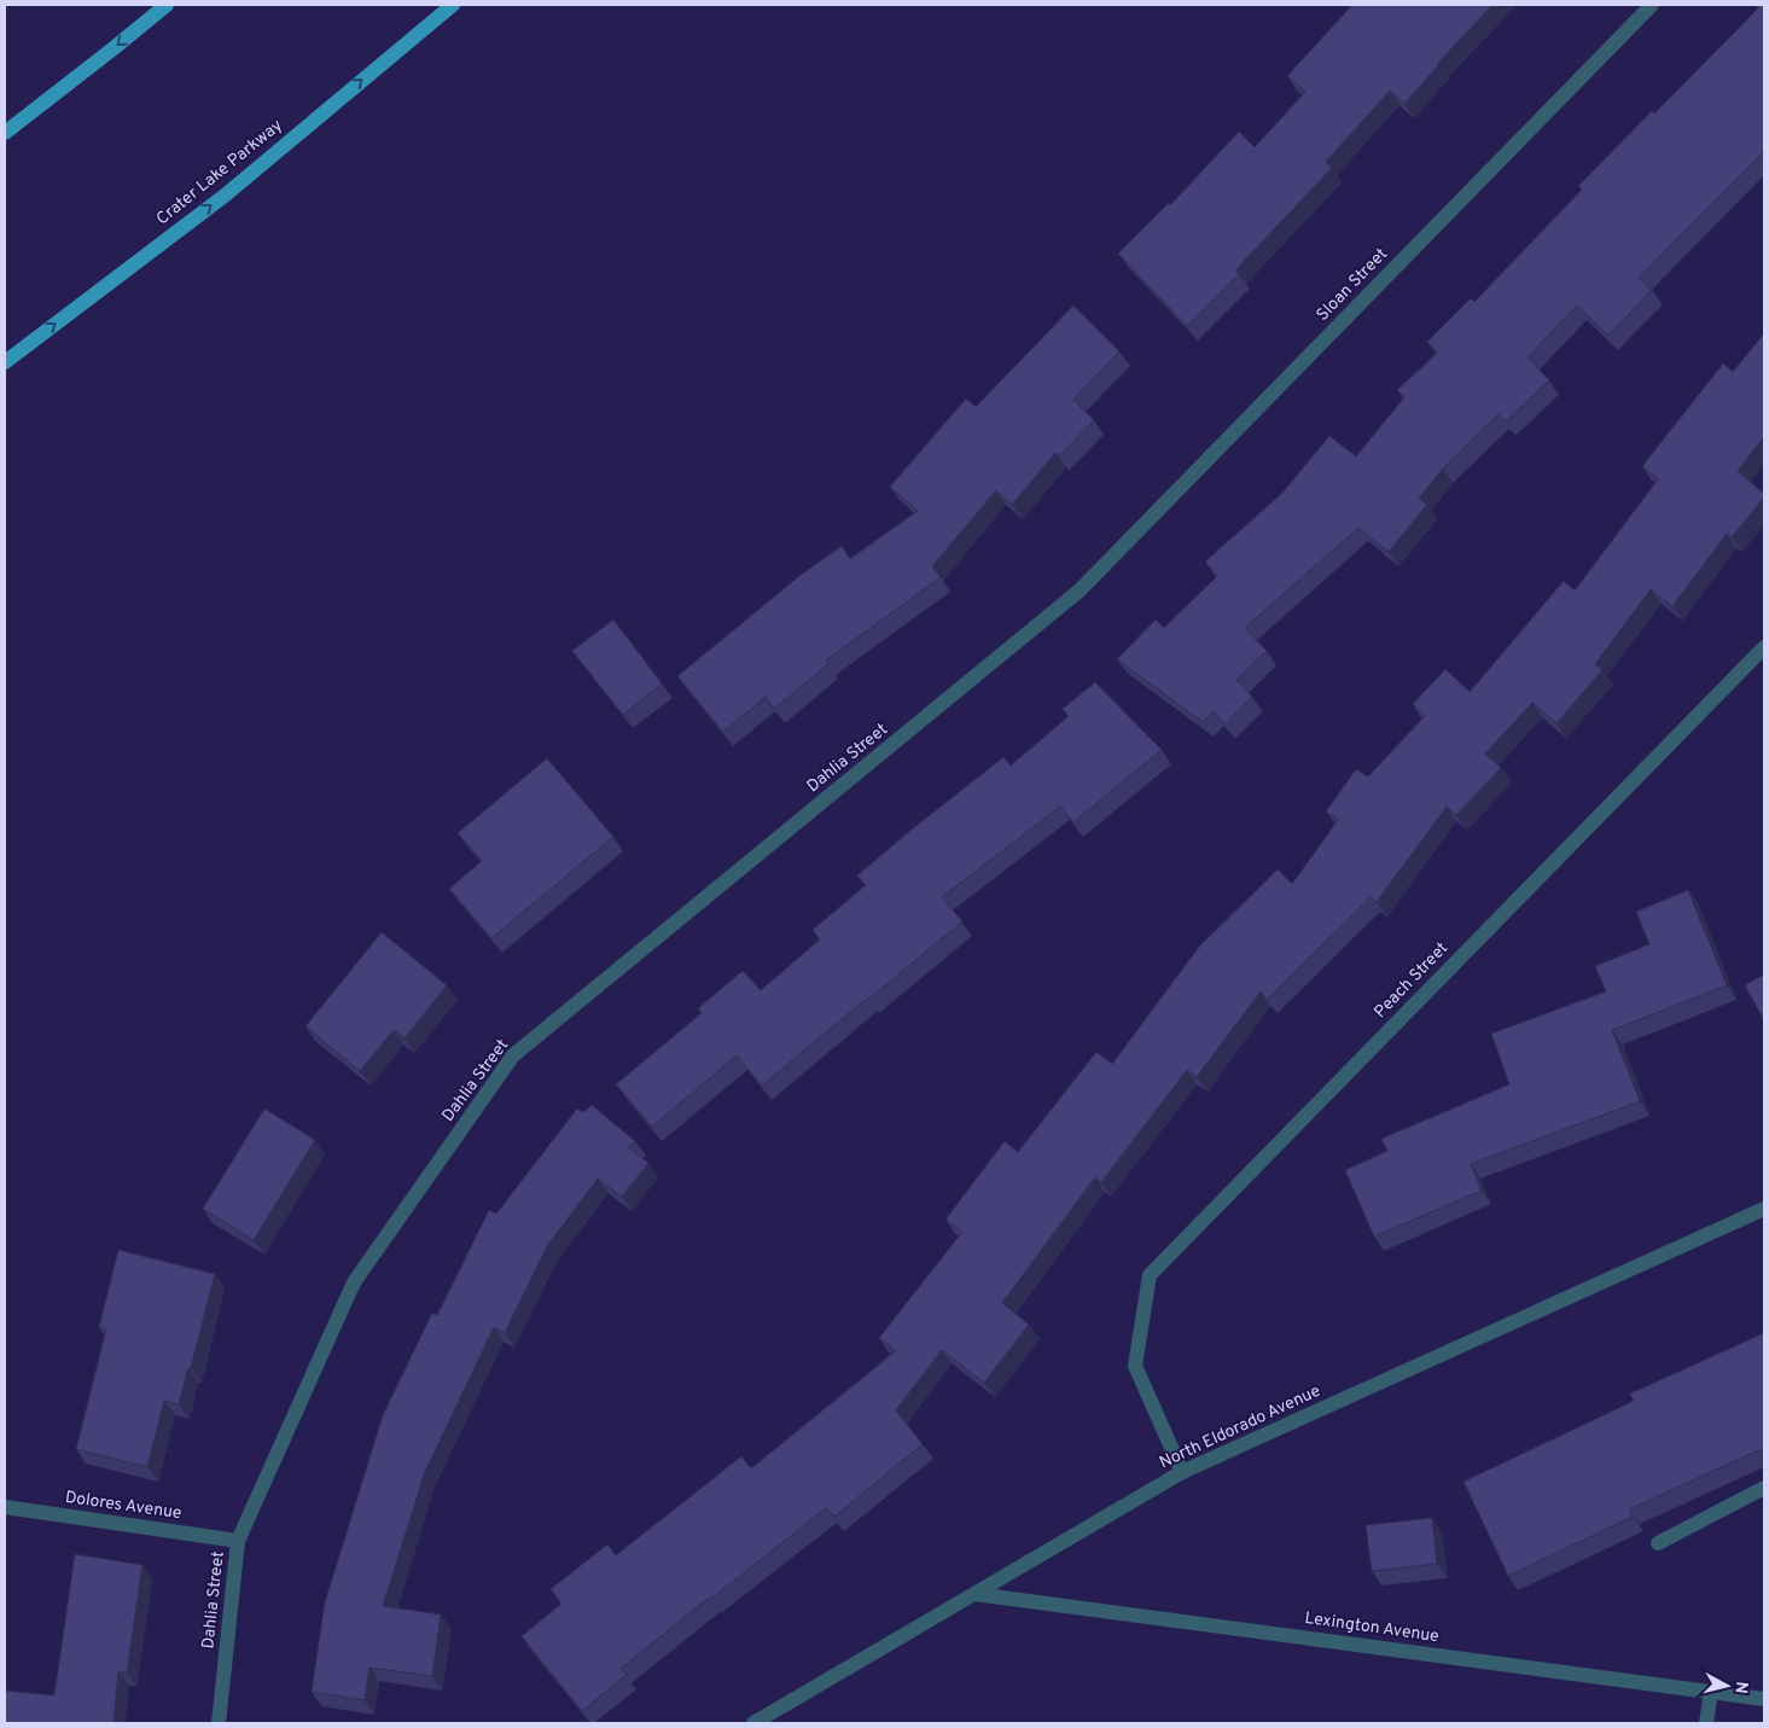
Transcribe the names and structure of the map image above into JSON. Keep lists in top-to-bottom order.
{
  "streets": {
    "main road": ["Crater Lake Parkway"],
    "street": [
      "Sloan Street",
      "Dahlia Street",
      "Peach Street",
      "North Eldorado Avenue",
      "Dolores Avenue",
      "Lexington Avenue"
    ]
  },
  "crossings": [
    ["Sloan Street", "Dahlia Street"],
    ["Dahlia Street", "Dolores Avenue"],
    ["Peach Street", "North Eldorado Avenue"],
    ["North Eldorado Avenue", "Lexington Avenue"]
  ],
  "one_way": ["Crater Lake Parkway"],
  "north": "right"
}
